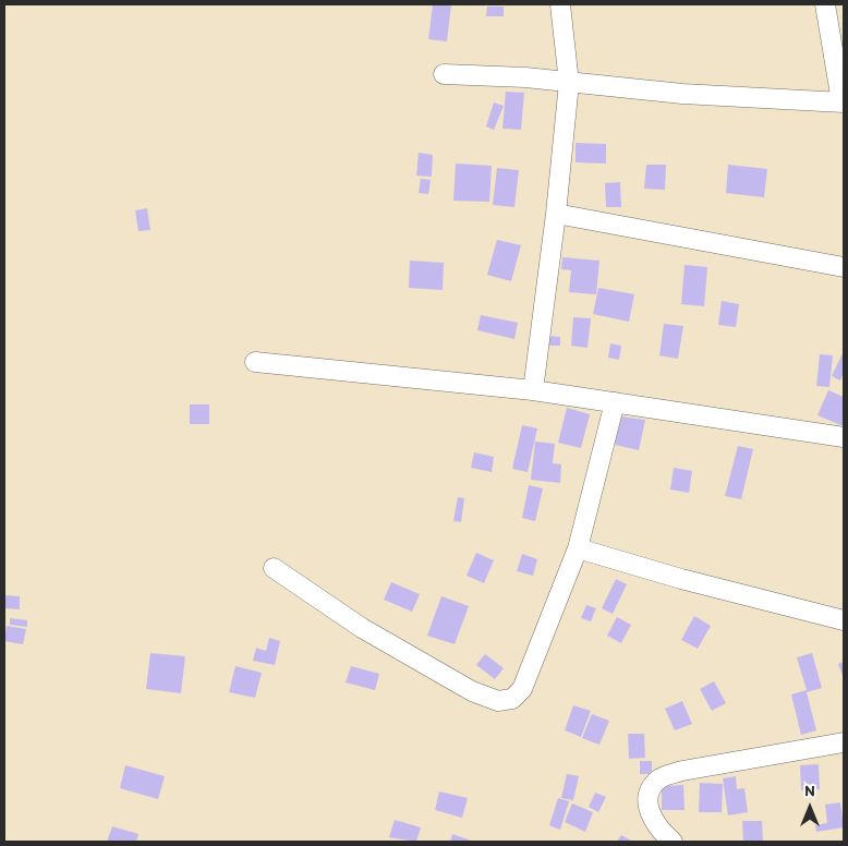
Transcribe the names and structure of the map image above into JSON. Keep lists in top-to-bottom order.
{
  "north": "top"
}
